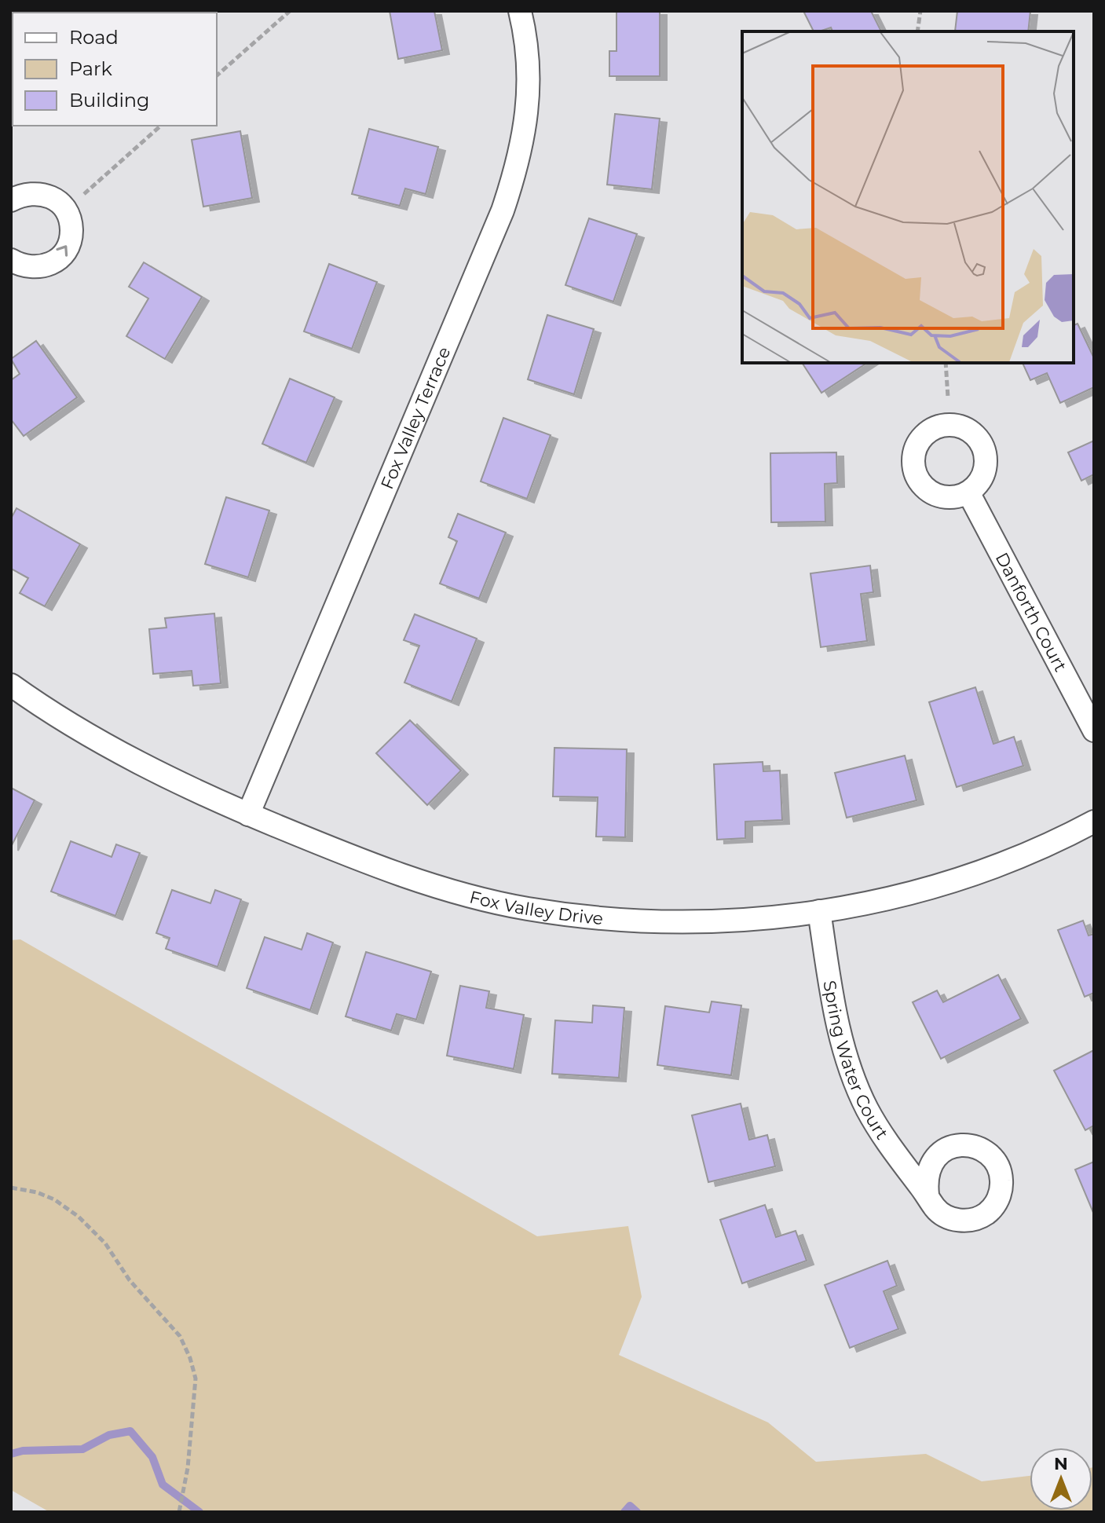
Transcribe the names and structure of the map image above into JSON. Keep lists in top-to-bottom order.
{
  "streets": {
    "street": [
      "Fox Valley Terrace",
      "Danforth Court",
      "Fox Valley Drive",
      "Spring Water Court"
    ]
  },
  "crossings": [
    ["Fox Valley Terrace", "Fox Valley Drive"],
    ["Fox Valley Drive", "Spring Water Court"]
  ],
  "legend": ["Road", "Park", "Building"],
  "north": "top"
}
